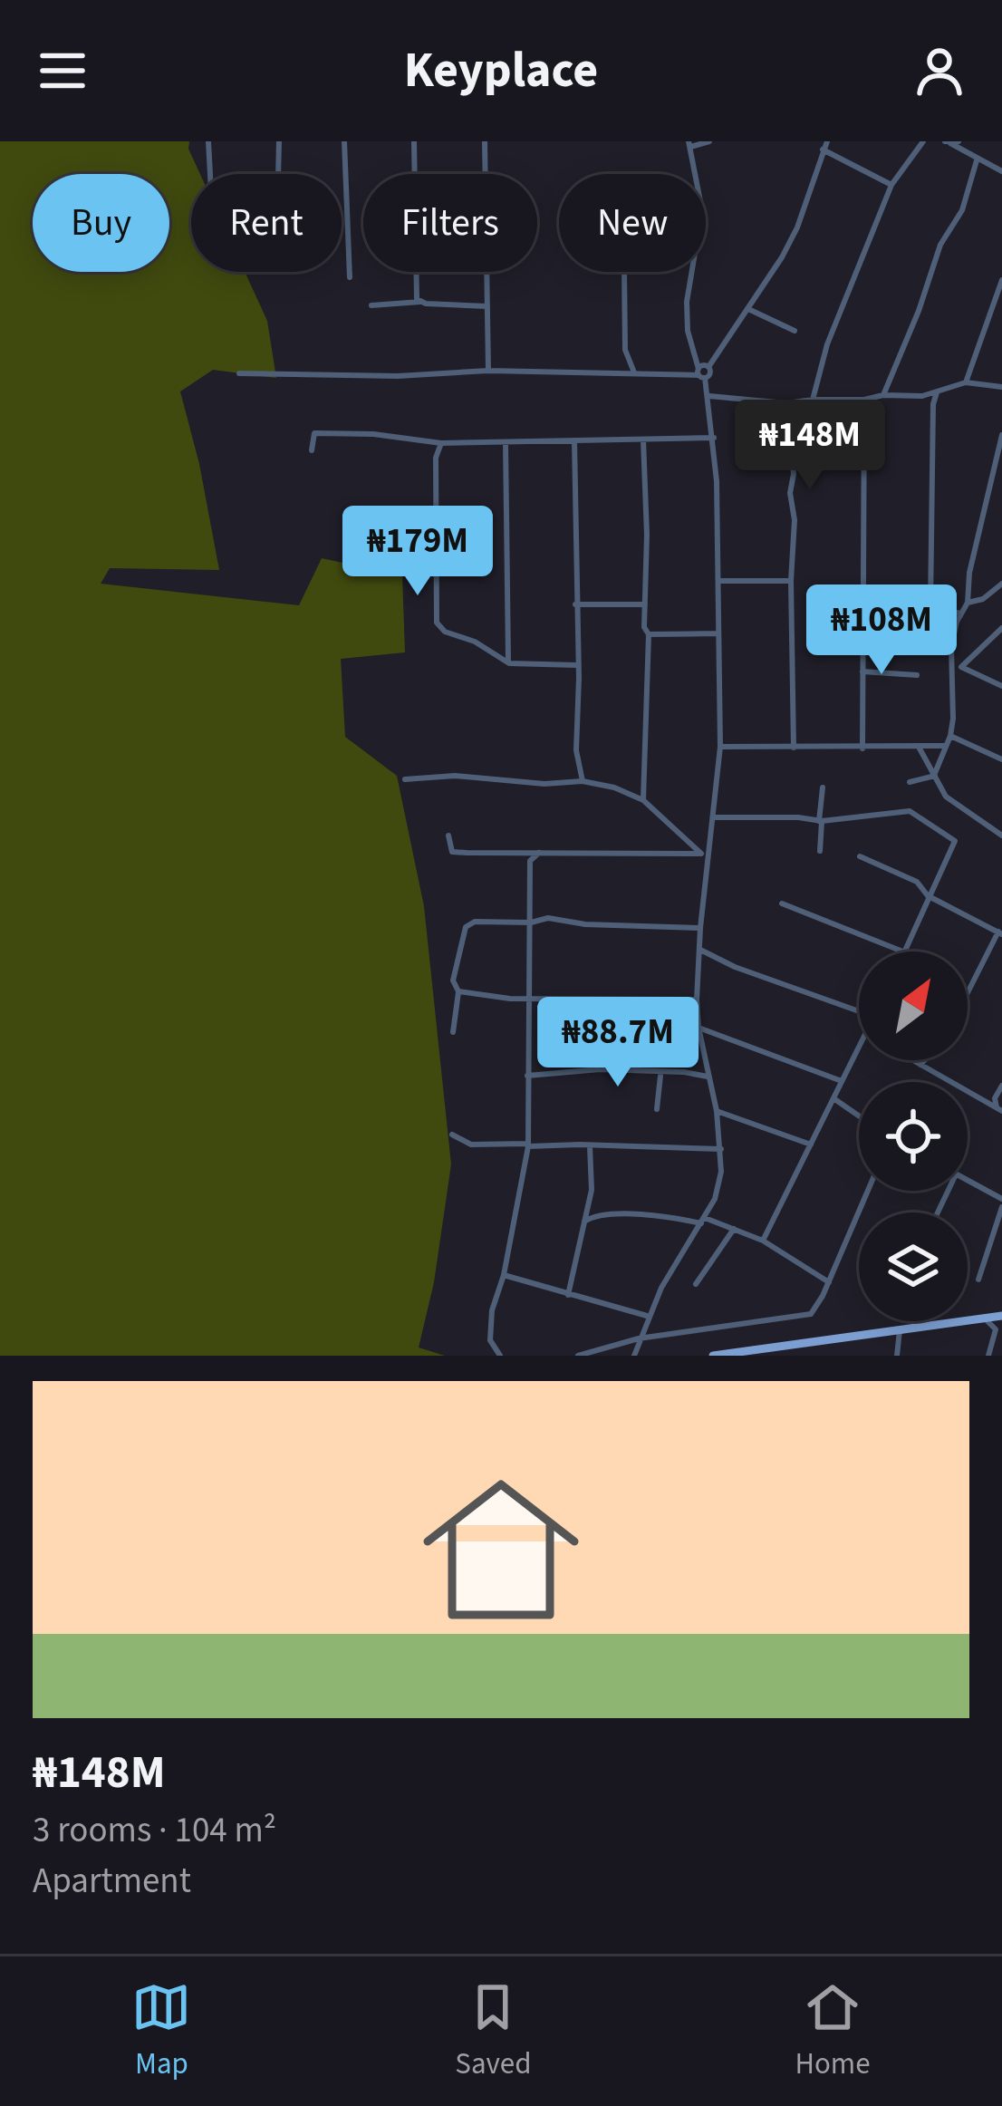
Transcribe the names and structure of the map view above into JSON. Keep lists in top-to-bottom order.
{
  "north": "top right",
  "page": {
    "header": "Keyplace",
    "chip": [
      "Buy",
      "Rent",
      "Filters",
      "New"
    ],
    "price": [
      "₦148M",
      "₦179M",
      "₦108M",
      "₦88.7M"
    ],
    "list": [
      {
        "name": "₦148M",
        "note": "3 rooms · 104 m² · Apartment"
      }
    ],
    "tabs": ["Map", "Saved", "Home"]
  }
}
